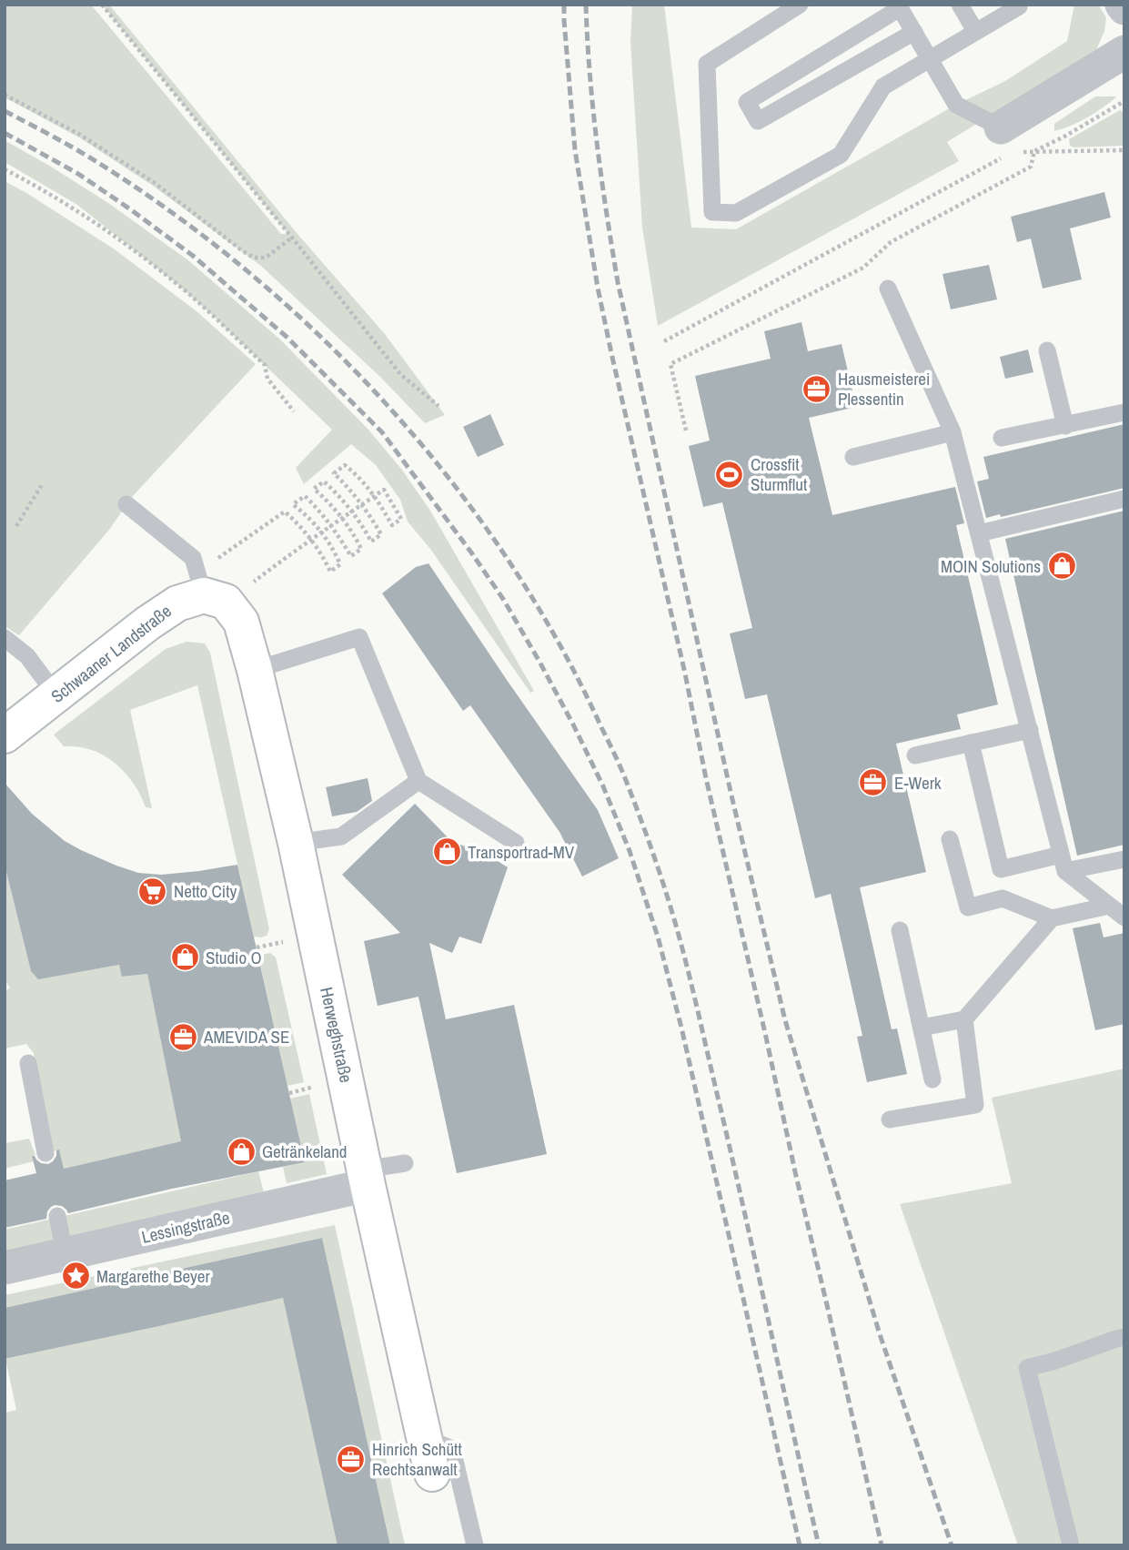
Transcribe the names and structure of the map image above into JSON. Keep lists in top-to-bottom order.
{
  "streets": {
    "street": ["Schwaaner Landstraße", "Herweghstraße", "Lessingstraße"]
  },
  "crossings": [
    ["Schwaaner Landstraße", "Herweghstraße"],
    ["Herweghstraße", "Lessingstraße"]
  ],
  "places": {
    "office": [
      "Hausmeisterei Plessentin",
      "E-Werk",
      "AMEVIDA SE",
      "Hinrich Schütt Rechtsanwalt"
    ],
    "sports": ["Crossfit Sturmflut"],
    "shop": [
      "MOIN Solutions",
      "Transportrad-MV",
      "Studio O",
      "Getränkeland"
    ],
    "supermarket": ["Netto City"],
    "place": ["Margarethe Beyer"]
  }
}
